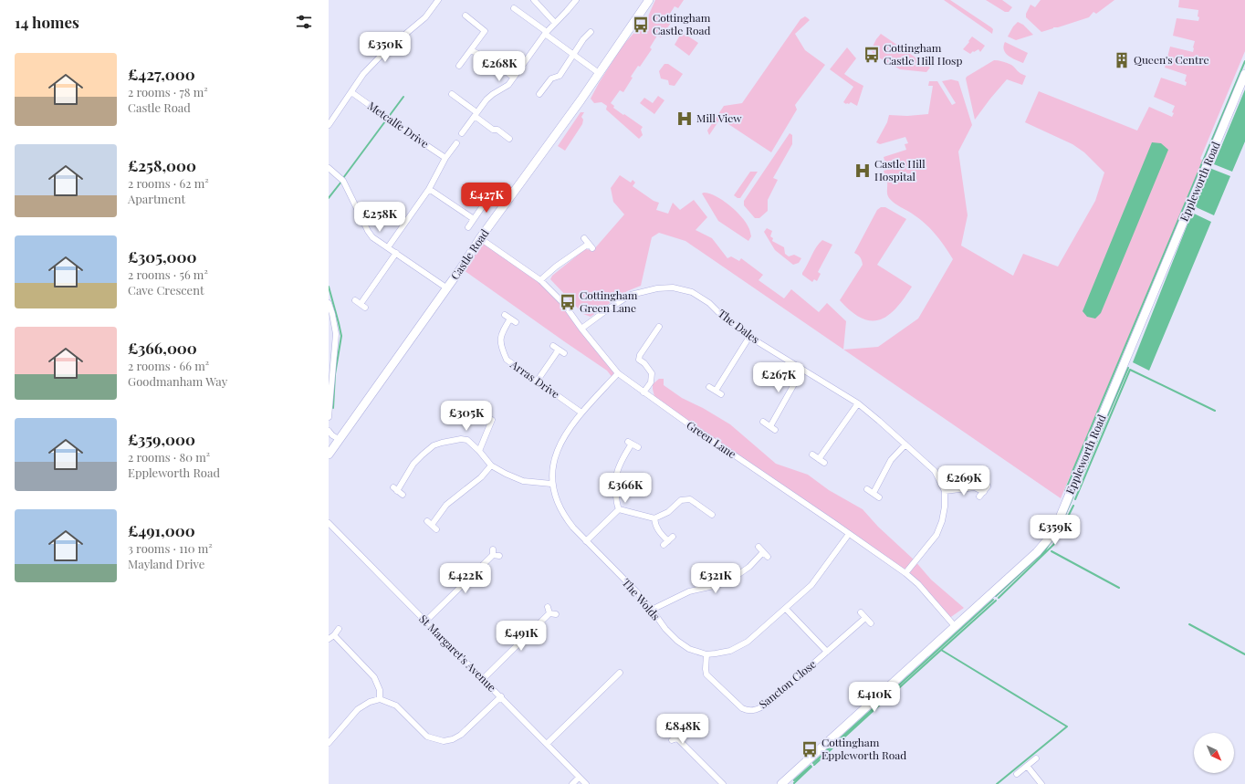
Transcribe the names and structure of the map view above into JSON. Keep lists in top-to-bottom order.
{
  "streets": {
    "street": [
      "Metcalfe Drive",
      "Eppleworth Road",
      "Castle Road",
      "The Dales",
      "Arras Drive",
      "Green Lane",
      "The Wolds",
      "St Margaret's Avenue",
      "Sancton Close"
    ]
  },
  "crossings": [
    ["Eppleworth Road", "Green Lane"],
    ["Castle Road", "Green Lane"],
    ["The Dales", "Green Lane"],
    ["Arras Drive", "The Wolds"],
    ["Green Lane", "The Wolds"],
    ["The Wolds", "Sancton Close"]
  ],
  "places": {
    "bus stop": [
      "Cottingham Castle Road",
      "Cottingham Castle Hill Hosp",
      "Cottingham Green Lane",
      "Cottingham Eppleworth Road"
    ],
    "building": ["Queen's Centre"],
    "hospital": ["Mill View", "Castle Hill Hospital"]
  },
  "north": "bottom right",
  "page": {
    "heading": "14 homes",
    "price": [
      "£350K",
      "£268K",
      "£427K",
      "£258K",
      "£267K",
      "£305K",
      "£269K",
      "£366K",
      "£359K",
      "£422K",
      "£321K",
      "£491K",
      "£410K",
      "£848K"
    ],
    "list": [
      {
        "name": "£427,000",
        "note": "2 rooms · 78 m² · Castle Road"
      },
      {
        "name": "£258,000",
        "note": "2 rooms · 62 m² · Apartment"
      },
      {
        "name": "£305,000",
        "note": "2 rooms · 56 m² · Cave Crescent"
      },
      {
        "name": "£366,000",
        "note": "2 rooms · 66 m² · Goodmanham Way"
      },
      {
        "name": "£359,000",
        "note": "2 rooms · 80 m² · Eppleworth Road"
      },
      {
        "name": "£491,000",
        "note": "3 rooms · 110 m² · Mayland Drive"
      }
    ]
  }
}
